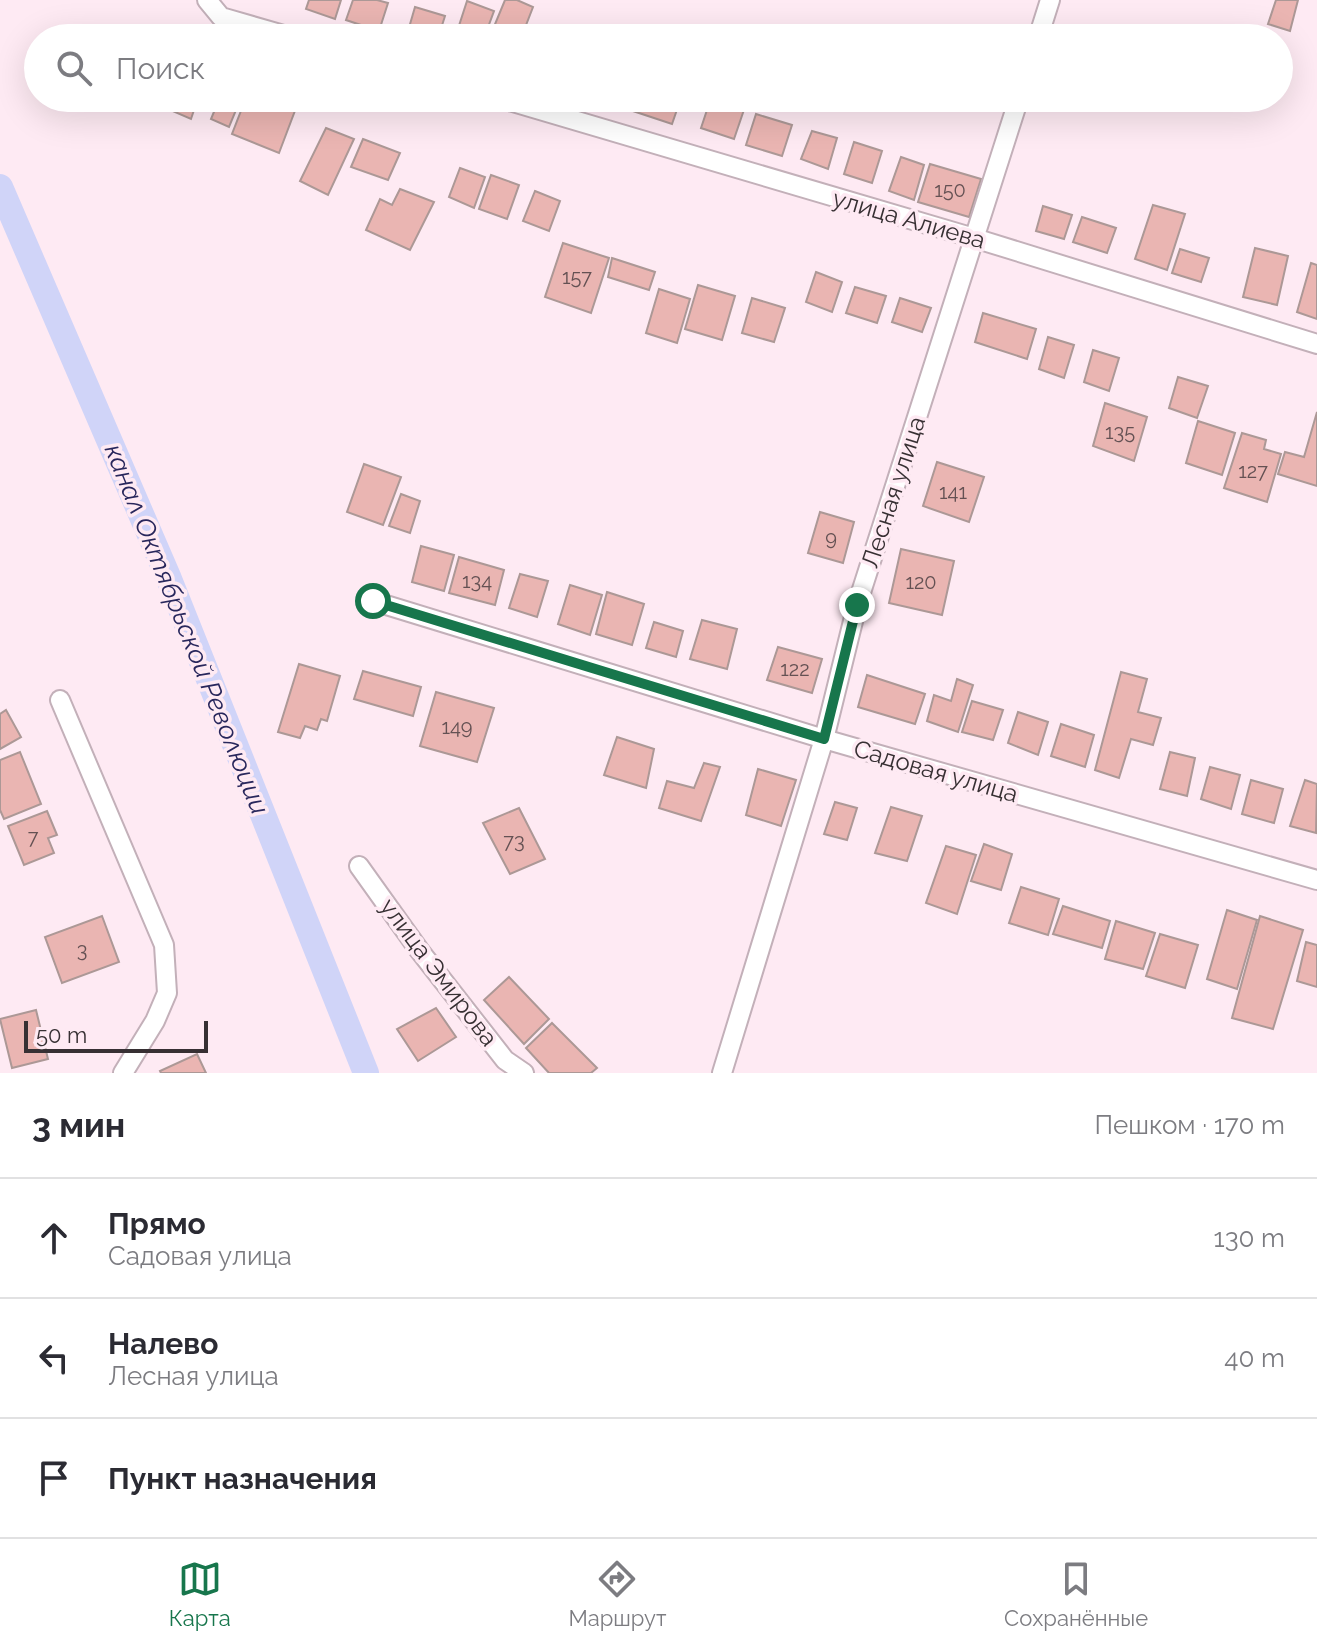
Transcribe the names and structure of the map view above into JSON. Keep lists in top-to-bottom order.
{
  "streets": {
    "street": [
      "улица Алиева",
      "Лесная улица",
      "Садовая улица",
      "улица Эмирова"
    ]
  },
  "crossings": [
    ["улица Алиева", "Лесная улица"],
    ["Лесная улица", "Садовая улица"]
  ],
  "water": ["канал Октябрьской Революции"],
  "house_numbers": [
    "150",
    "157",
    "135",
    "127",
    "141",
    "9",
    "134",
    "120",
    "122",
    "149",
    "7",
    "73",
    "3"
  ],
  "scale_bar": "50 m",
  "page": {
    "search": "Поиск",
    "scale": "50 m",
    "heading": ["3 мин", "Пешком · 170 m"],
    "list": [
      ["Прямо", "Садовая улица", "130 m"],
      ["Налево", "Лесная улица", "40 m"],
      "Пункт назначения"
    ],
    "nav": ["Карта", "Маршрут", "Сохранённые"]
  }
}
